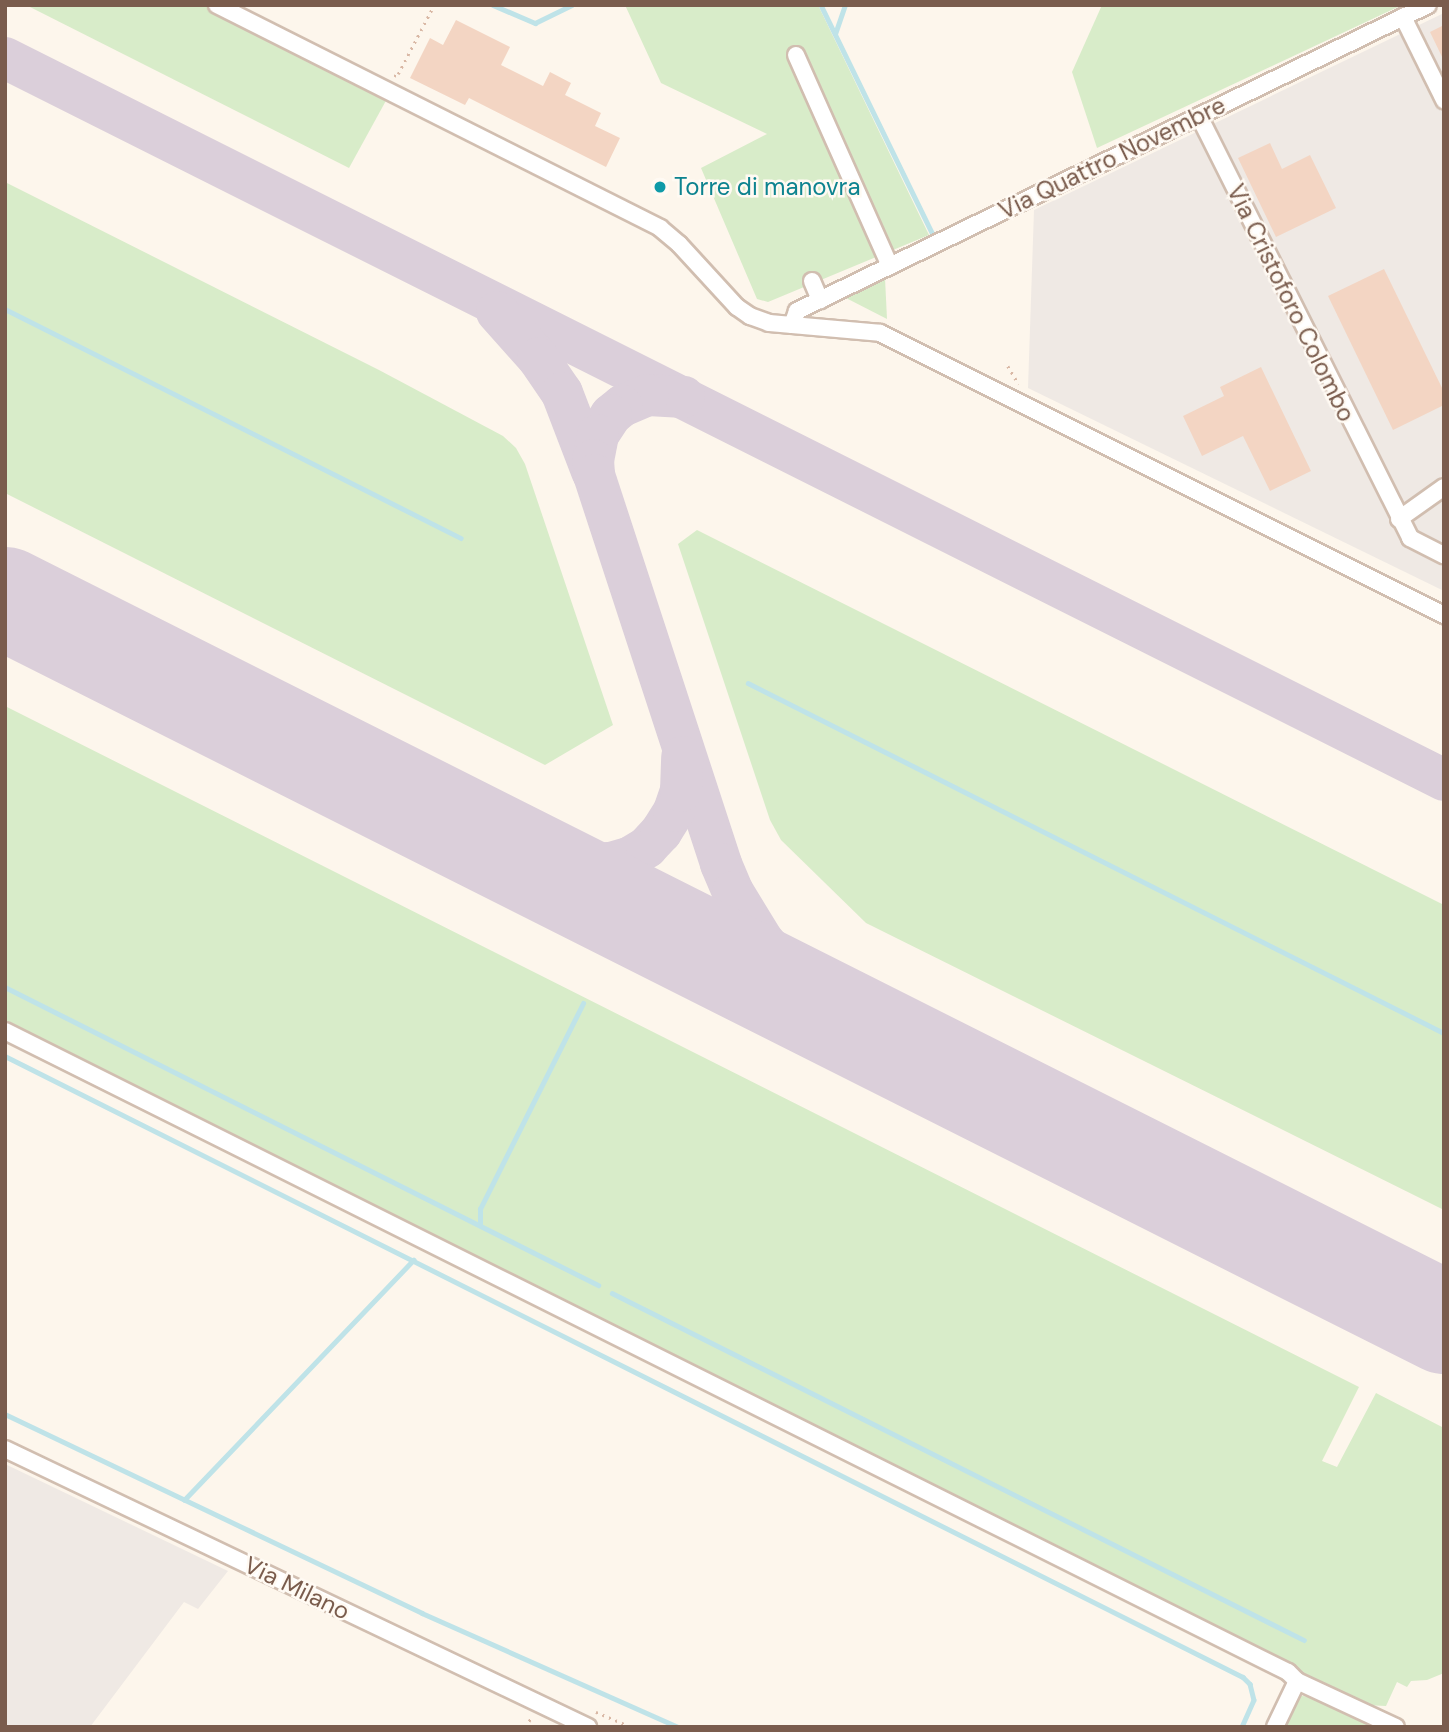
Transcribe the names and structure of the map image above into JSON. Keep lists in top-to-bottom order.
{
  "streets": {
    "street": ["Via Quattro Novembre", "Via Cristoforo Colombo", "Via Milano"]
  },
  "crossings": [
    ["Via Quattro Novembre", "Via Cristoforo Colombo"]
  ],
  "places": ["Torre di manovra"]
}
